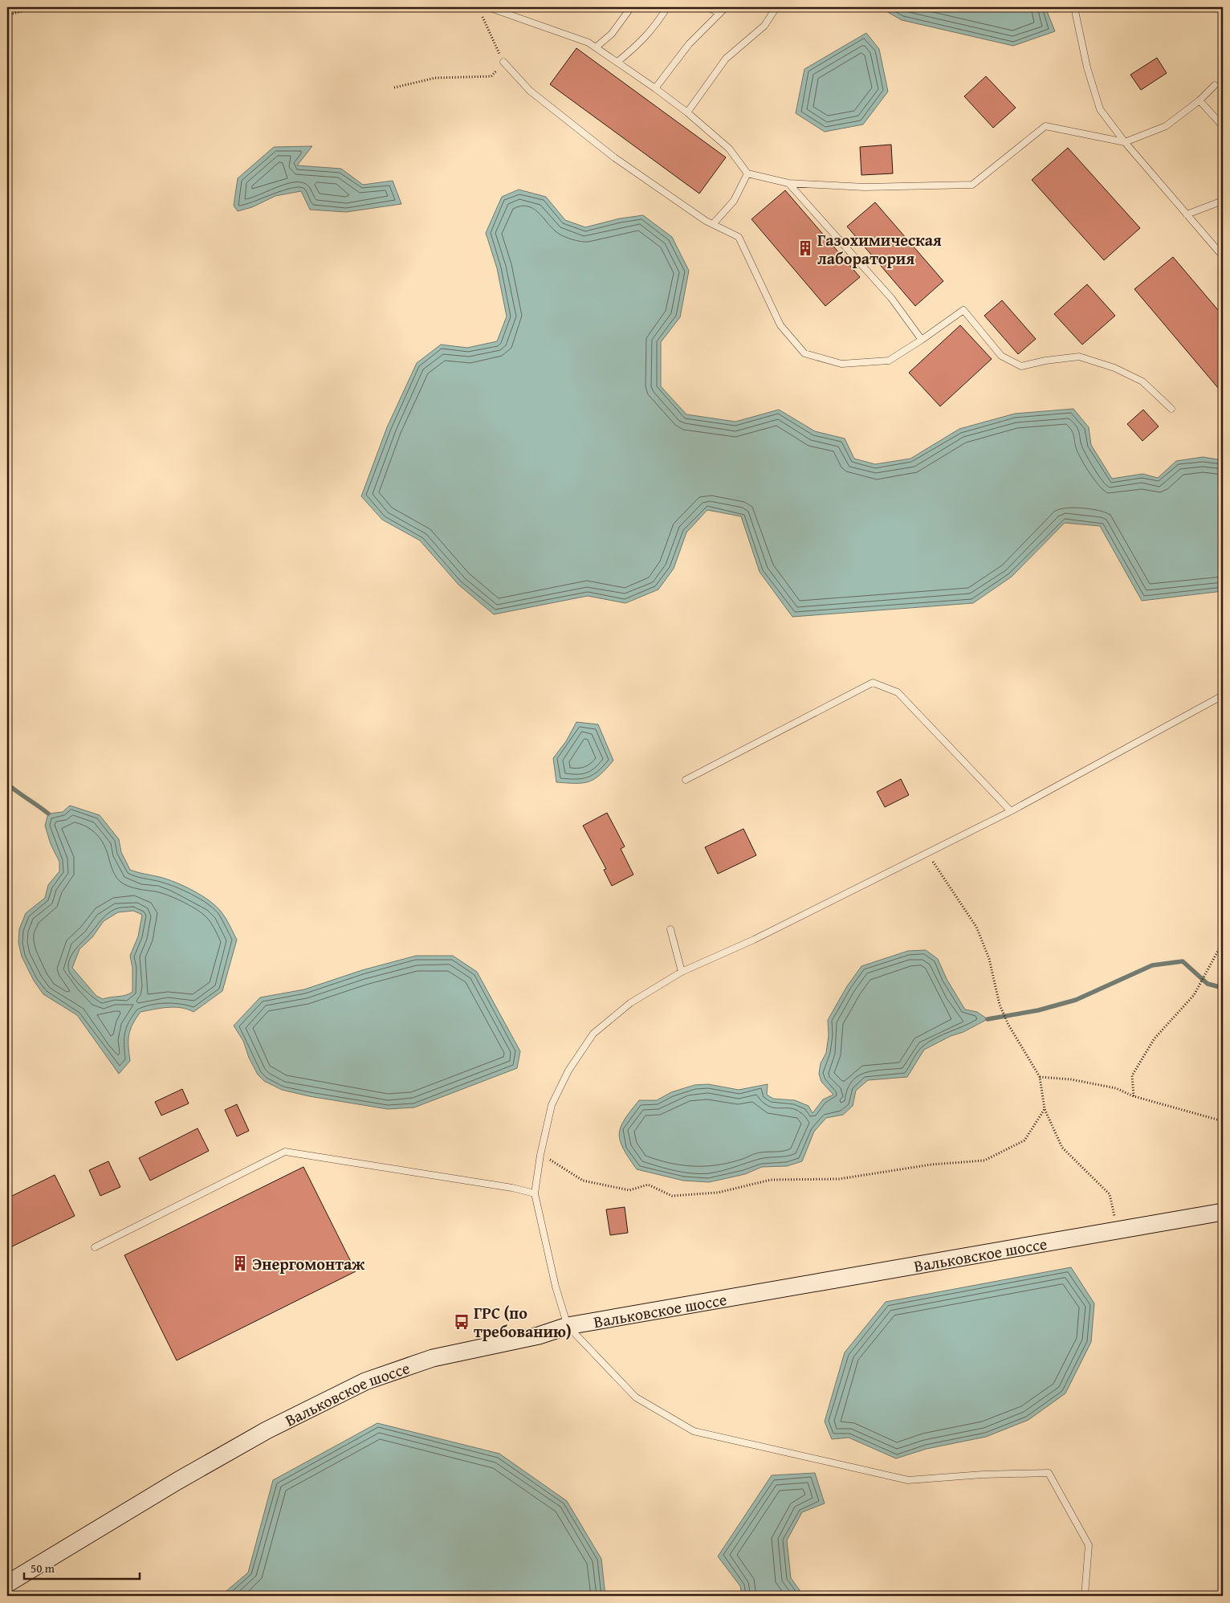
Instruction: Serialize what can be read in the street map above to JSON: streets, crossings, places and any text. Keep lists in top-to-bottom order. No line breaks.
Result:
{"streets":{"main road":["Вальковское шоссе"]},"places":{"building":["Газохимическая лаборатория","Энергомонтаж"],"bus stop":["ГРС (по требованию)"]},"scale_bar":"50 m"}
